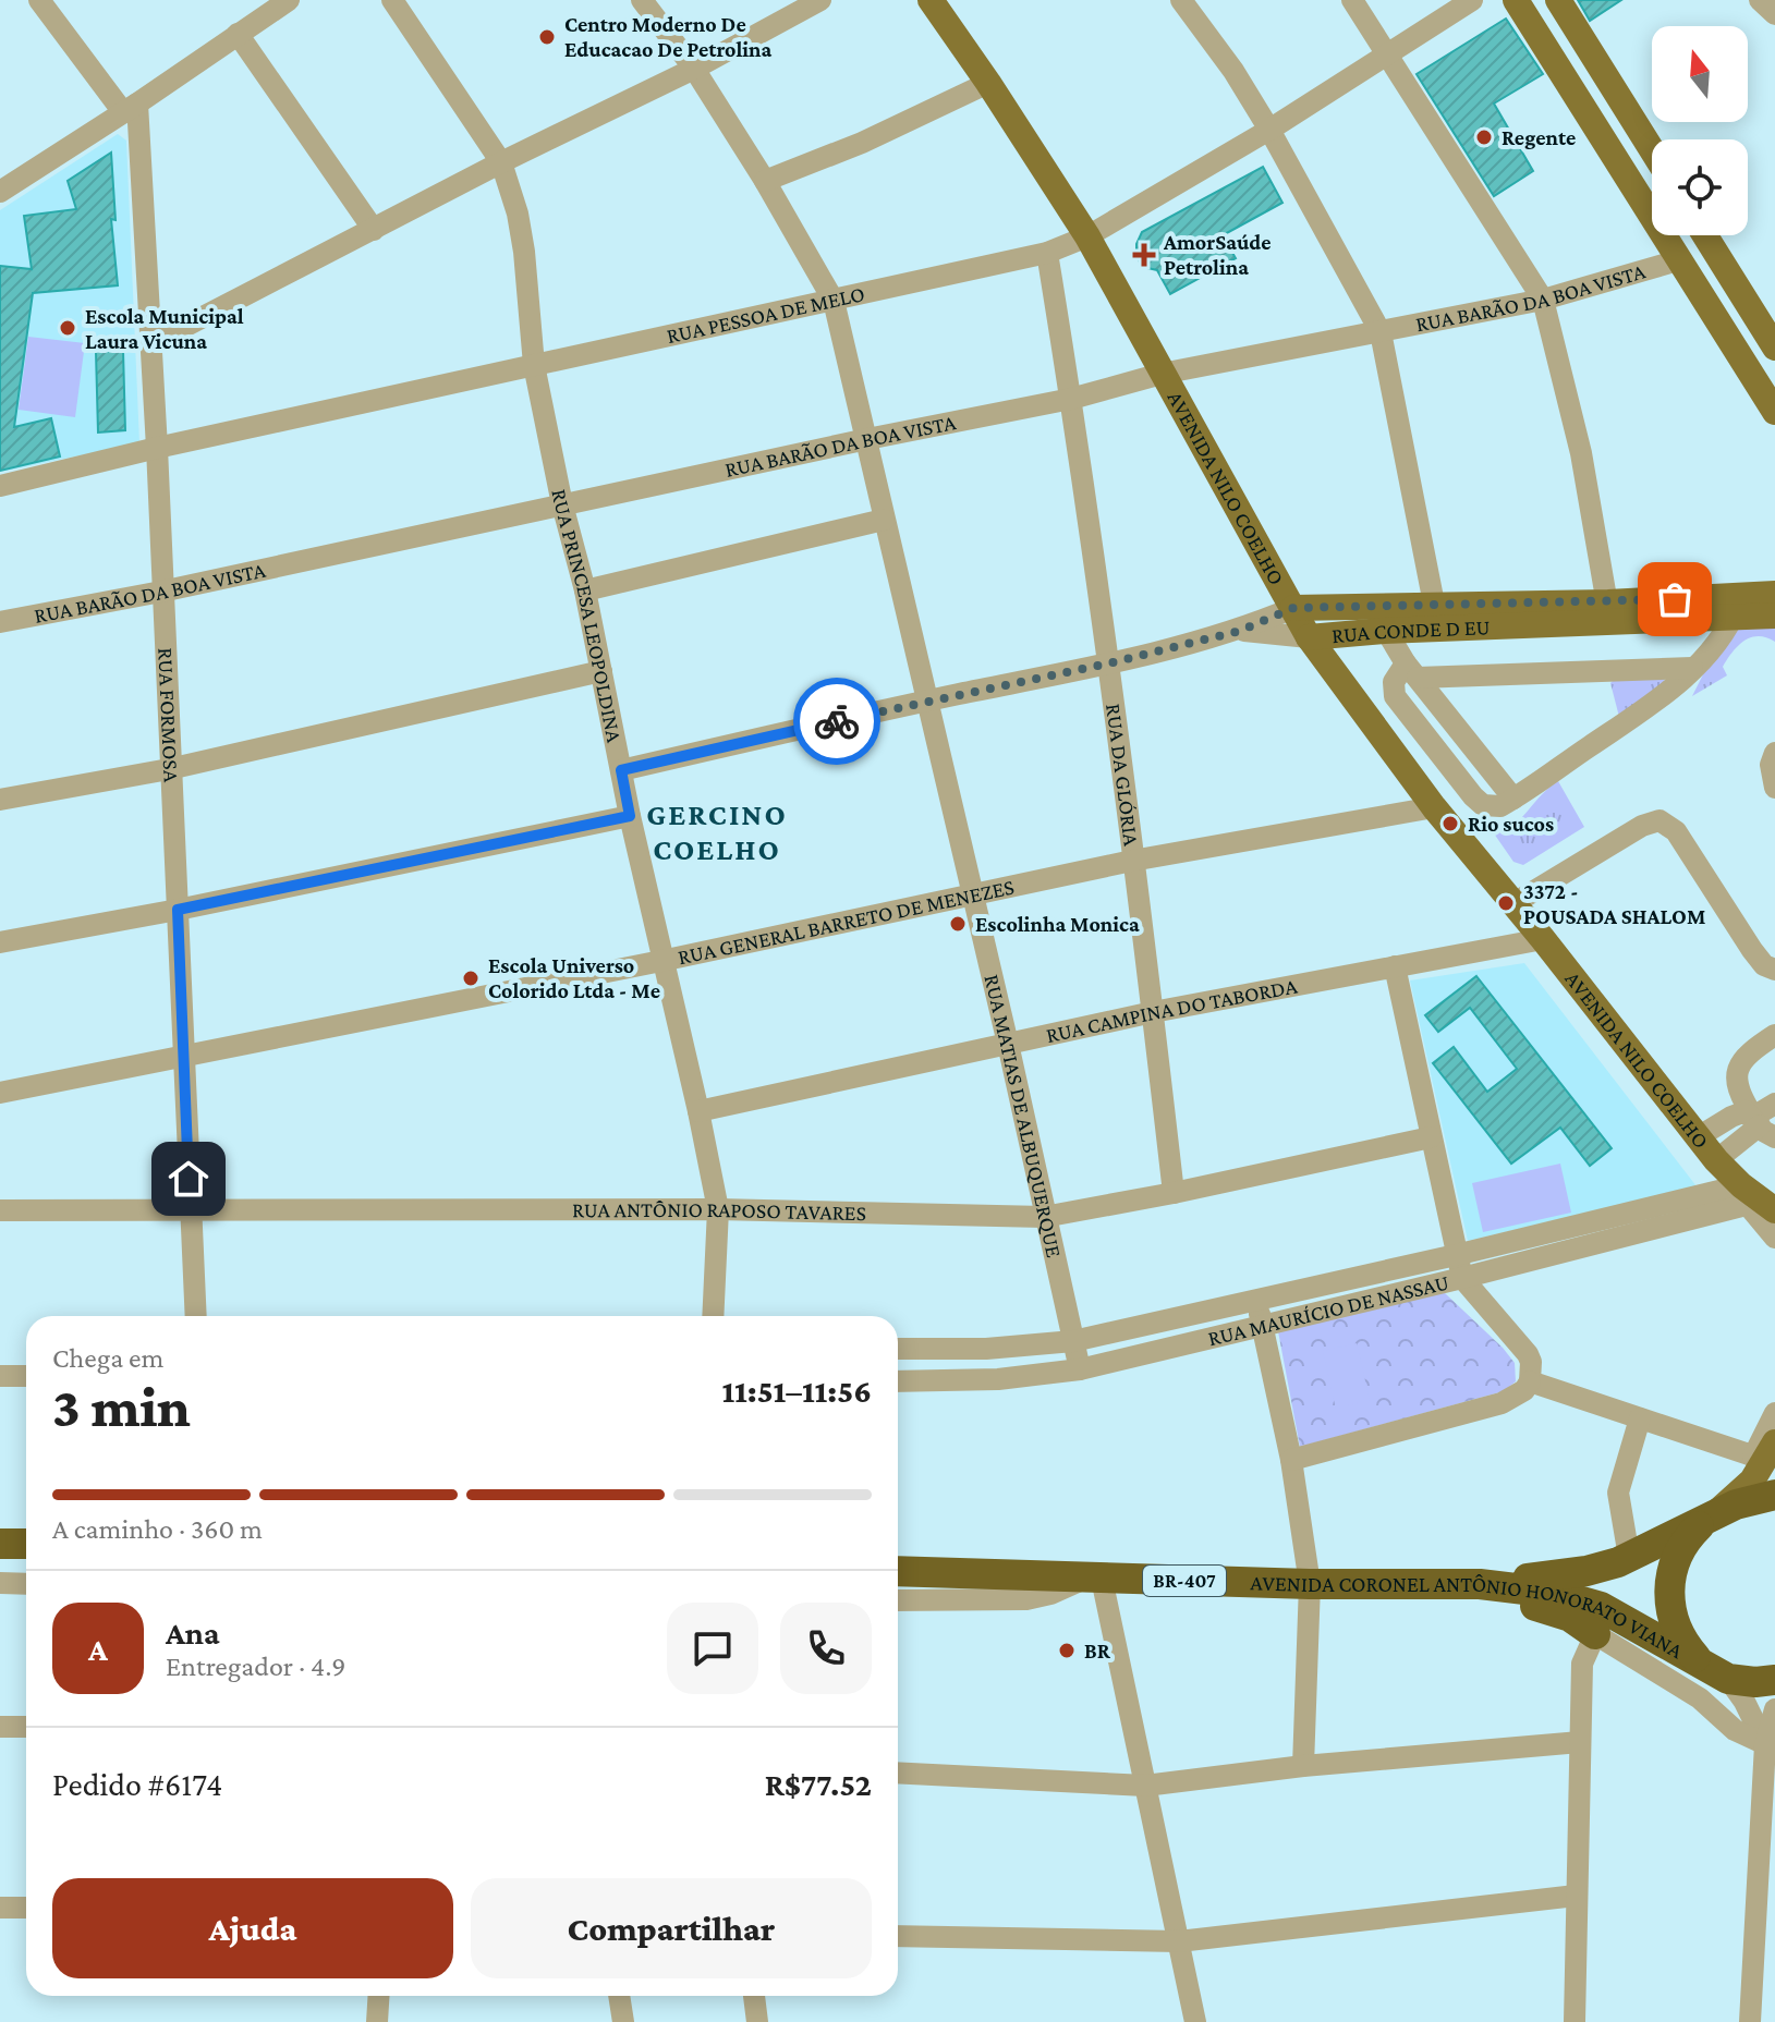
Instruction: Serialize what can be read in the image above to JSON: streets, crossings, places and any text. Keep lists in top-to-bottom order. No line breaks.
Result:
{"streets":{"highway":["BR-407","AVENIDA CORONEL ANTÔNIO HONORATO VIANA"],"main road":["AVENIDA NILO COELHO","RUA CONDE D EU"],"street":["RUA BARÃO DA BOA VISTA","RUA PESSOA DE MELO","RUA PRINCESA LEOPOLDINA","RUA FORMOSA","RUA DA GLÓRIA","RUA GENERAL BARRETO DE MENEZES","RUA CAMPINA DO TABORDA","RUA MATIAS DE ALBUQUERQUE","RUA ANTÔNIO RAPOSO TAVARES","RUA MAURÍCIO DE NASSAU"]},"crossings":[["RUA BARÃO DA BOA VISTA","AVENIDA NILO COELHO"],["RUA BARÃO DA BOA VISTA","RUA PRINCESA LEOPOLDINA"],["RUA BARÃO DA BOA VISTA","RUA FORMOSA"],["RUA BARÃO DA BOA VISTA","RUA DA GLÓRIA"],["RUA BARÃO DA BOA VISTA","RUA MATIAS DE ALBUQUERQUE"],["RUA PESSOA DE MELO","AVENIDA NILO COELHO"],["RUA PESSOA DE MELO","RUA PRINCESA LEOPOLDINA"],["RUA PESSOA DE MELO","RUA FORMOSA"],["RUA PESSOA DE MELO","RUA DA GLÓRIA"],["RUA PESSOA DE MELO","RUA MATIAS DE ALBUQUERQUE"],["AVENIDA NILO COELHO","RUA CONDE D EU"],["AVENIDA NILO COELHO","RUA GENERAL BARRETO DE MENEZES"],["AVENIDA NILO COELHO","RUA CAMPINA DO TABORDA"],["AVENIDA NILO COELHO","RUA MAURÍCIO DE NASSAU"],["RUA PRINCESA LEOPOLDINA","RUA GENERAL BARRETO DE MENEZES"],["RUA PRINCESA LEOPOLDINA","RUA CAMPINA DO TABORDA"],["RUA PRINCESA LEOPOLDINA","RUA ANTÔNIO RAPOSO TAVARES"],["RUA FORMOSA","RUA GENERAL BARRETO DE MENEZES"],["RUA FORMOSA","RUA ANTÔNIO RAPOSO TAVARES"],["RUA DA GLÓRIA","RUA GENERAL BARRETO DE MENEZES"],["RUA DA GLÓRIA","RUA CAMPINA DO TABORDA"],["RUA DA GLÓRIA","RUA ANTÔNIO RAPOSO TAVARES"],["RUA GENERAL BARRETO DE MENEZES","RUA MATIAS DE ALBUQUERQUE"],["RUA CAMPINA DO TABORDA","RUA MATIAS DE ALBUQUERQUE"],["RUA MATIAS DE ALBUQUERQUE","RUA ANTÔNIO RAPOSO TAVARES"],["RUA MATIAS DE ALBUQUERQUE","RUA MAURÍCIO DE NASSAU"],["BR-407","AVENIDA CORONEL ANTÔNIO HONORATO VIANA"]],"districts":["GERCINO COELHO"],"places":{"other":["Centro Moderno De Educacao De Petrolina","Regente","Escola Municipal Laura Vicuna","Rio sucos","3372 - POUSADA SHALOM","Escolinha Monica","Escola Universo Colorido Ltda - Me","BR"],"health":["AmorSaúde Petrolina"]},"north":"top","page":{"heading":["3 min","Chega em","11:51–11:56"],"panel":["Ana","Entregador · 4.9","Pedido #6174","R$77.52"],"bar":"A caminho · 360 m","round":"A","buttons":["Ajuda","Compartilhar"]}}
